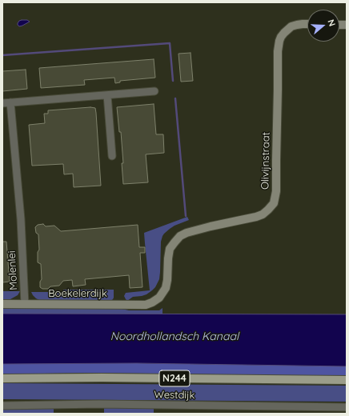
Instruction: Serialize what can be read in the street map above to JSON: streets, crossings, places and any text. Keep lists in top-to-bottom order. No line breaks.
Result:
{"streets":{"main road":["N244","Westdijk"],"street":["Olivijnstraat","Molenlei","Boekelerdijk"]},"crossings":[["Olivijnstraat","Boekelerdijk"],["Molenlei","Boekelerdijk"]],"water":["Noordhollandsch Kanaal"],"north":"right"}
